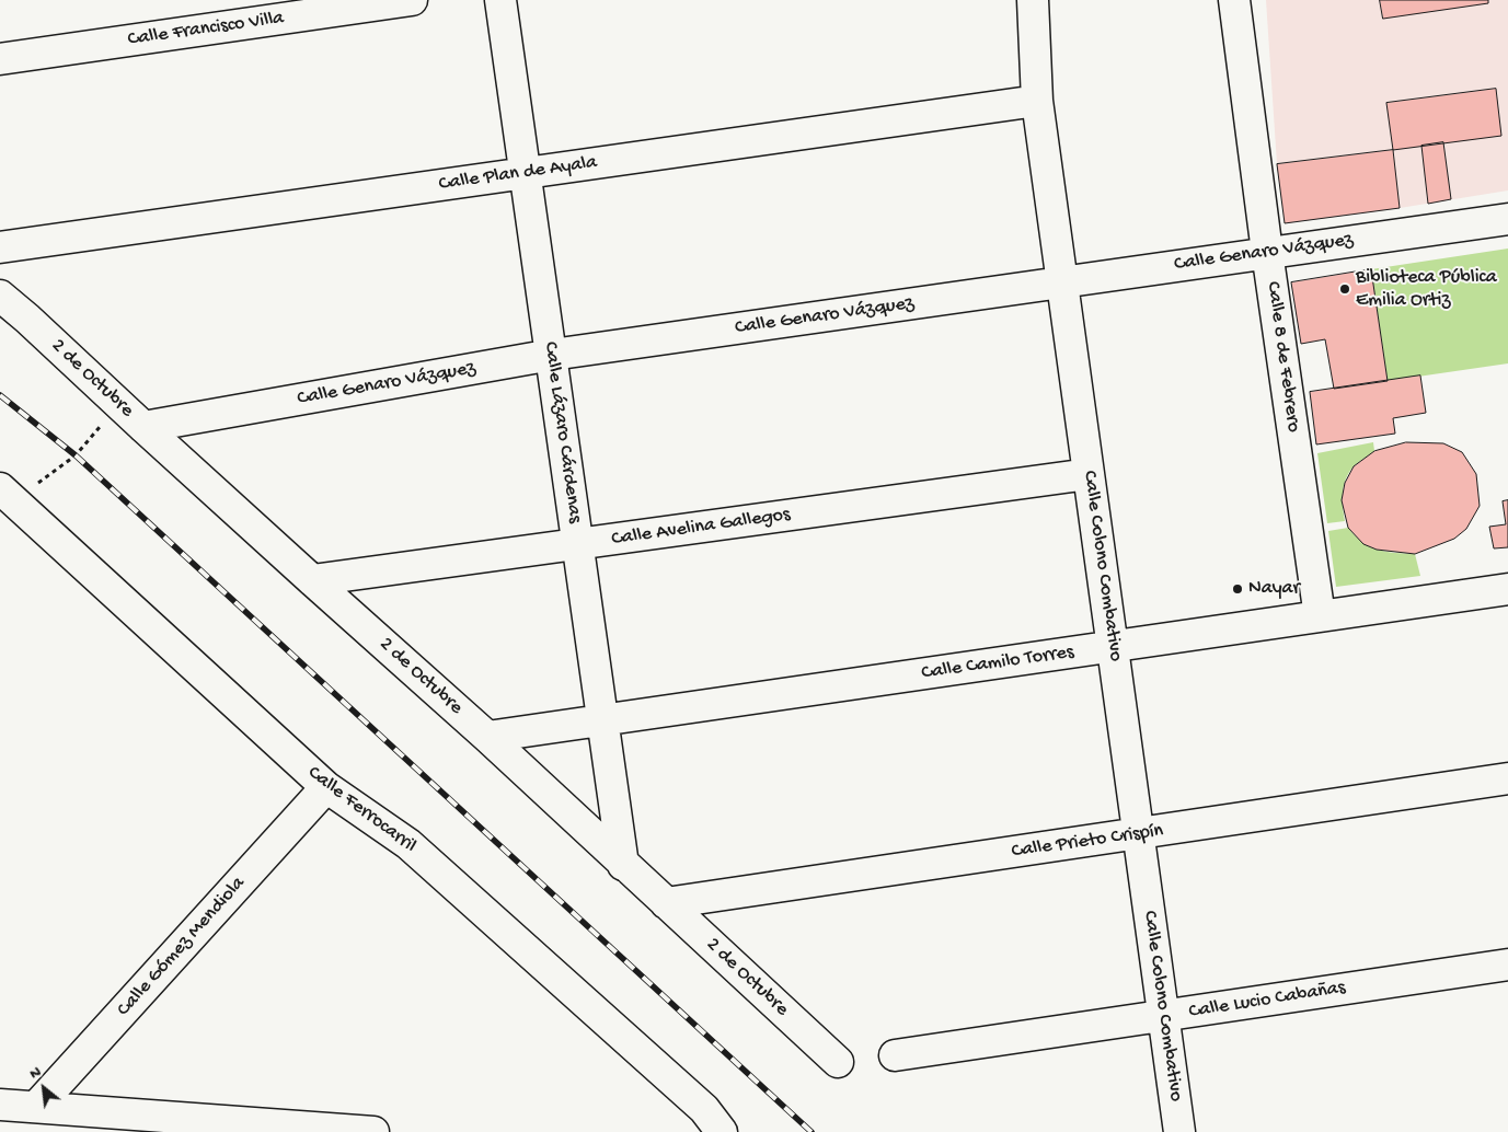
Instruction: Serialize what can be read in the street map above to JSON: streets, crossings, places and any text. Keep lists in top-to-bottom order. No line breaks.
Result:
{"streets":{"street":["Calle Francisco Villa","Calle Plan de Ayala","Calle Genaro Vázquez","Calle 8 de Febrero","2 de Octubre","Calle Lázaro Cárdenas","Calle Avelina Gallegos","Calle Colono Combativo","Calle Camilo Torres","Calle Ferrocarril","Calle Prieto Crispín","Calle Gómez Mendiola","Calle Lucio Cabañas"]},"crossings":[["Calle Plan de Ayala","Calle Lázaro Cárdenas"],["Calle Plan de Ayala","Calle Colono Combativo"],["Calle Genaro Vázquez","Calle 8 de Febrero"],["Calle Genaro Vázquez","2 de Octubre"],["Calle Genaro Vázquez","Calle Lázaro Cárdenas"],["Calle Genaro Vázquez","Calle Colono Combativo"],["Calle 8 de Febrero","Calle Camilo Torres"],["2 de Octubre","Calle Lázaro Cárdenas"],["2 de Octubre","Calle Avelina Gallegos"],["2 de Octubre","Calle Camilo Torres"],["2 de Octubre","Calle Prieto Crispín"],["Calle Lázaro Cárdenas","Calle Avelina Gallegos"],["Calle Lázaro Cárdenas","Calle Camilo Torres"],["Calle Avelina Gallegos","Calle Colono Combativo"],["Calle Colono Combativo","Calle Camilo Torres"],["Calle Colono Combativo","Calle Prieto Crispín"],["Calle Colono Combativo","Calle Lucio Cabañas"],["Calle Ferrocarril","Calle Gómez Mendiola"]],"places":["Biblioteca Pública Emilia Ortiz","Nayar"],"north":"top left"}
